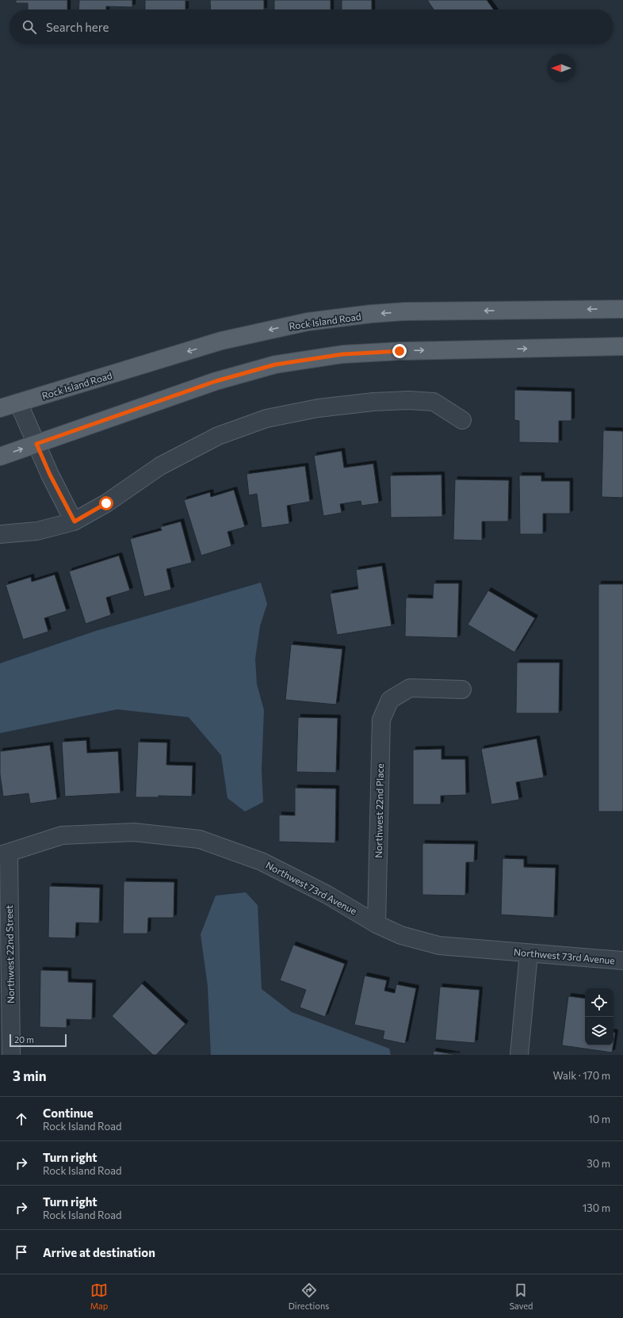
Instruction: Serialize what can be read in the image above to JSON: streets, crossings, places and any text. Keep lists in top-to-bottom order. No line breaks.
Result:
{"streets":{"main road":["Rock Island Road"],"street":["Northwest 22nd Place","Northwest 73rd Avenue","Northwest 22nd Street"]},"crossings":[["Northwest 22nd Place","Northwest 73rd Avenue"],["Northwest 73rd Avenue","Northwest 22nd Street"]],"scale_bar":"20 m","north":"left","page":{"search":"Search here","scale":"20 m","heading":["3 min","Walk · 170 m"],"list":[["Continue","Rock Island Road","10 m"],["Turn right","Rock Island Road","30 m"],["Turn right","Rock Island Road","130 m"],"Arrive at destination"],"nav":["Map","Directions","Saved"]}}
